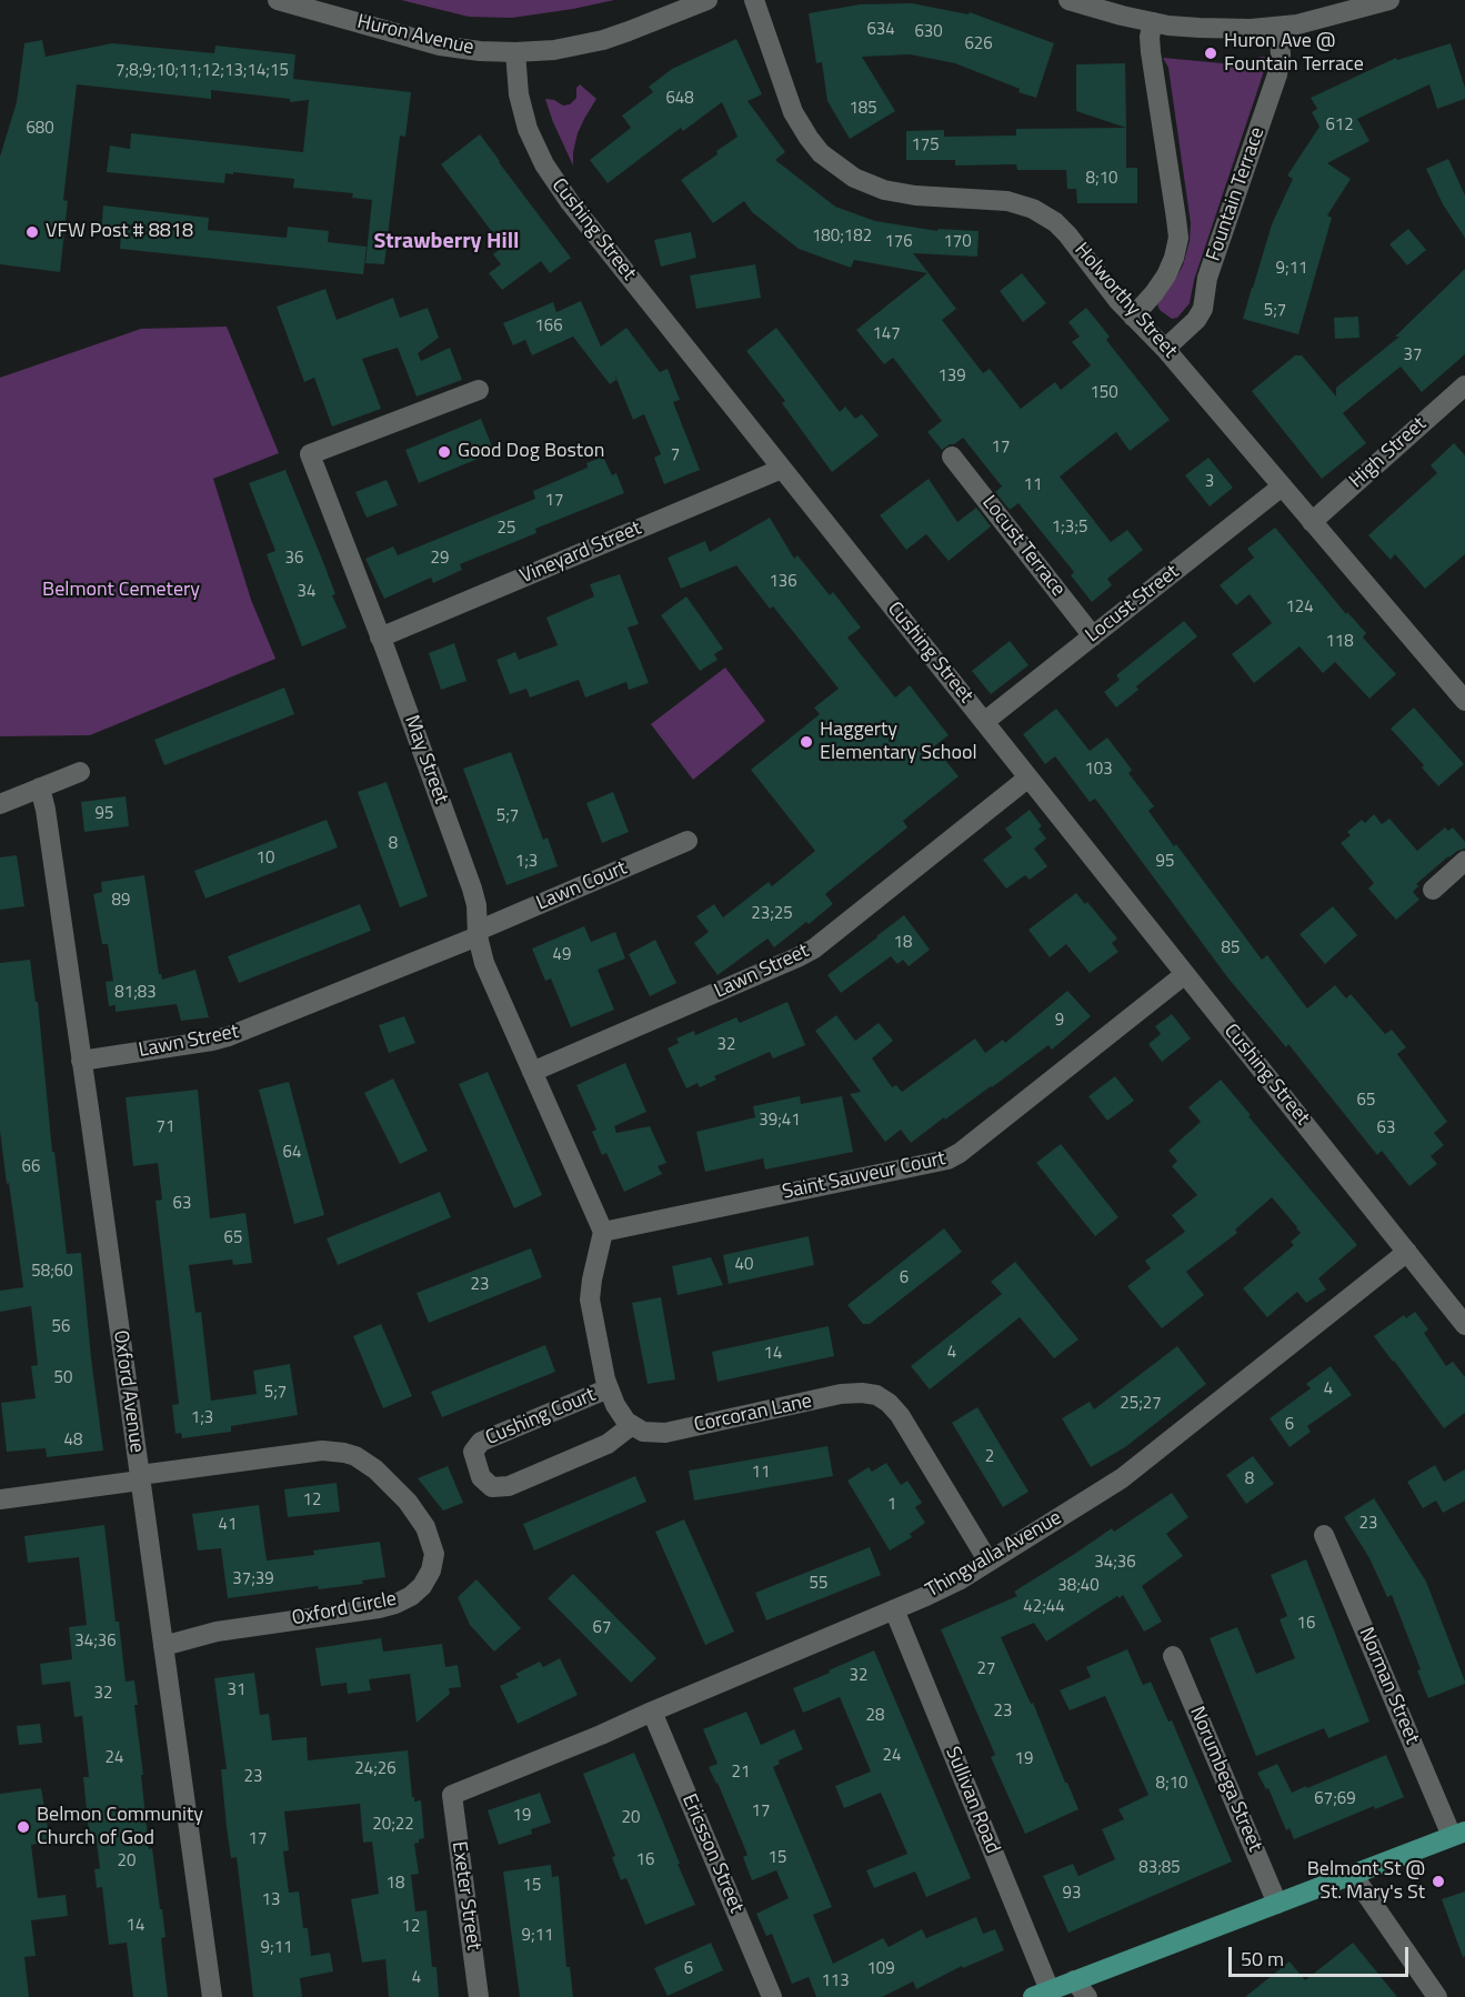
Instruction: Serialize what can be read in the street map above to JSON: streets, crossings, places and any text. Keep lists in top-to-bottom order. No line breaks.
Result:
{"streets":{"street":["Huron Avenue","Fountain Terrace","Cushing Street","Holworthy Street","High Street","Locust Terrace","Vineyard Street","Locust Street","May Street","Lawn Court","Lawn Street","Saint Sauveur Court","Oxford Avenue","Corcoran Lane","Cushing Court","Thingvalla Avenue","Oxford Circle","Norman Street","Norumbega Street","Sullivan Road","Ericsson Street","Exeter Street"]},"crossings":[["Huron Avenue","Cushing Street"],["Fountain Terrace","Holworthy Street"],["Cushing Street","Vineyard Street"],["Cushing Street","Locust Street"],["Cushing Street","Lawn Street"],["Cushing Street","Saint Sauveur Court"],["Cushing Street","Thingvalla Avenue"],["Holworthy Street","High Street"],["Holworthy Street","Locust Street"],["Locust Terrace","Locust Street"],["Vineyard Street","May Street"],["May Street","Lawn Court"],["May Street","Lawn Street"],["May Street","Saint Sauveur Court"],["Lawn Court","Lawn Street"],["Lawn Street","Oxford Avenue"],["Oxford Avenue","Oxford Circle"],["Corcoran Lane","Cushing Court"],["Corcoran Lane","Thingvalla Avenue"],["Thingvalla Avenue","Sullivan Road"],["Thingvalla Avenue","Ericsson Street"],["Thingvalla Avenue","Exeter Street"]],"districts":["Strawberry Hill"],"parks":["Belmont Cemetery"],"places":["Huron Ave @ Fountain Terrace","VFW Post # 8818","Good Dog Boston","Haggerty Elementary School","Belmon Community Church of God","Belmont St @ St. Mary's St"],"house_numbers":["634","630","626","7;8;9;10;11;12;13;14;15","648","185","612","680","175","8;10","180;182","176","170","9;11","5;7","166","147","37","139","150","17","7","3","11","17","1;3;5","25","36","29","136","34","124","118","103","95","5;7","8","10","1;3","95","89","23;25","18","85","49","81;83","9","32","65","39;41","71","63","64","66","63","65","40","58;60","6","23","56","4","14","50","4","5;7","25;27","1;3","6","48","2","11","8","12","1","23","41","34;36","37;39","55","38;40","42;44","16","67","34;36","27","32","31","32","23","28","24","24","19","24;26","21","23","8;10","67;69","17","19","20","20;22","17","15","16","20","83;85","18","15","93","13","14","12","9;11","9;11","6","109","4","113"],"scale_bar":"50 m"}
